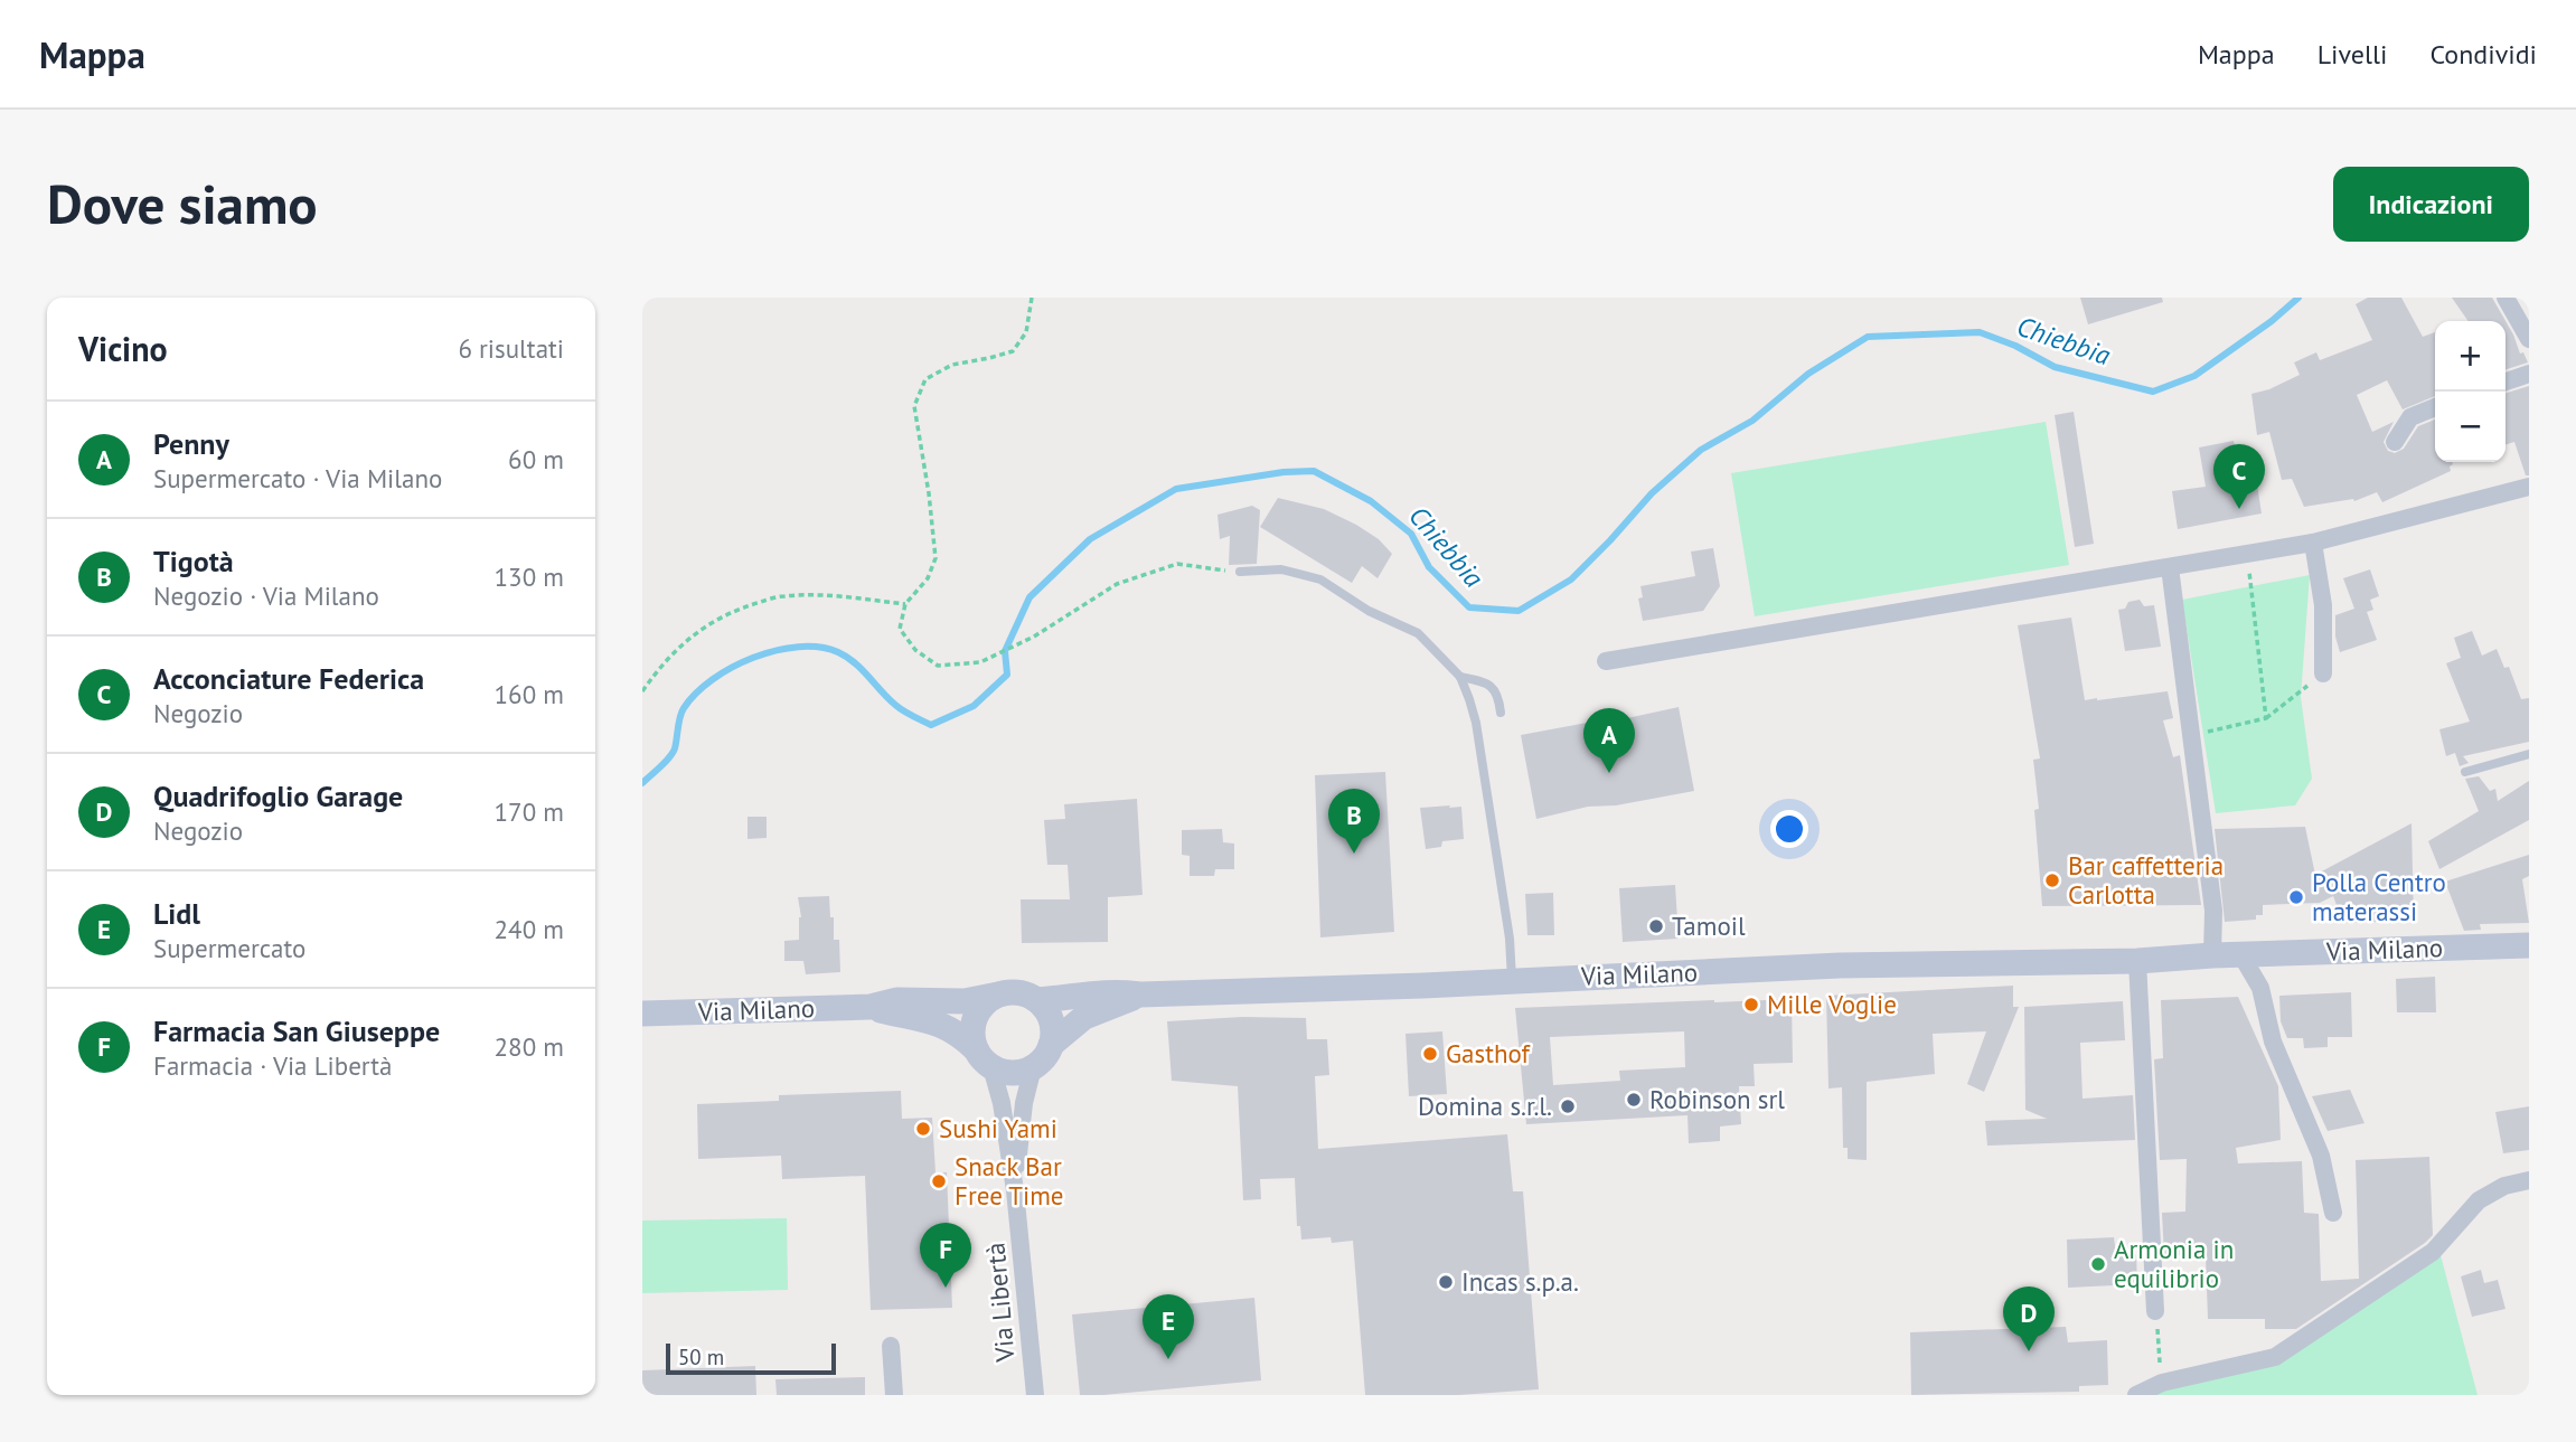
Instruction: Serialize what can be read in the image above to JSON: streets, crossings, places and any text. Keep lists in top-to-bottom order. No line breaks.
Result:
{"streets":{"main road":["Via Milano"],"street":["Via Libertà"]},"crossings":[["Via Milano","Via Libertà"]],"water":["Chiebbia"],"places":["Bar caffetteria Carlotta","Polla Centro materassi","Tamoil","Mille Voglie","Gasthof","Robinson srl","Domina s.r.l.","Sushi Yami","Snack Bar Free Time","Armonia in equilibrio","Incas s.p.a."],"scale_bar":"50 m","page":{"header":"Mappa","nav":["Mappa","Livelli","Condividi"],"buttons":"Indicazioni","title":"Dove siamo","heading":["Vicino","6 risultati"],"map_buttons":["+","−"],"list":[{"mark":"A","name":"Penny","note":"Supermercato · Via Milano","value":"60 m"},{"mark":"B","name":"Tigotà","note":"Negozio · Via Milano","value":"130 m"},{"mark":"C","name":"Acconciature Federica","note":"Negozio","value":"160 m"},{"mark":"D","name":"Quadrifoglio Garage","note":"Negozio","value":"170 m"},{"mark":"E","name":"Lidl","note":"Supermercato","value":"240 m"},{"mark":"F","name":"Farmacia San Giuseppe","note":"Farmacia · Via Libertà","value":"280 m"}],"pins":["C","A","B","F","D","E"],"scale":"50 m"}}
